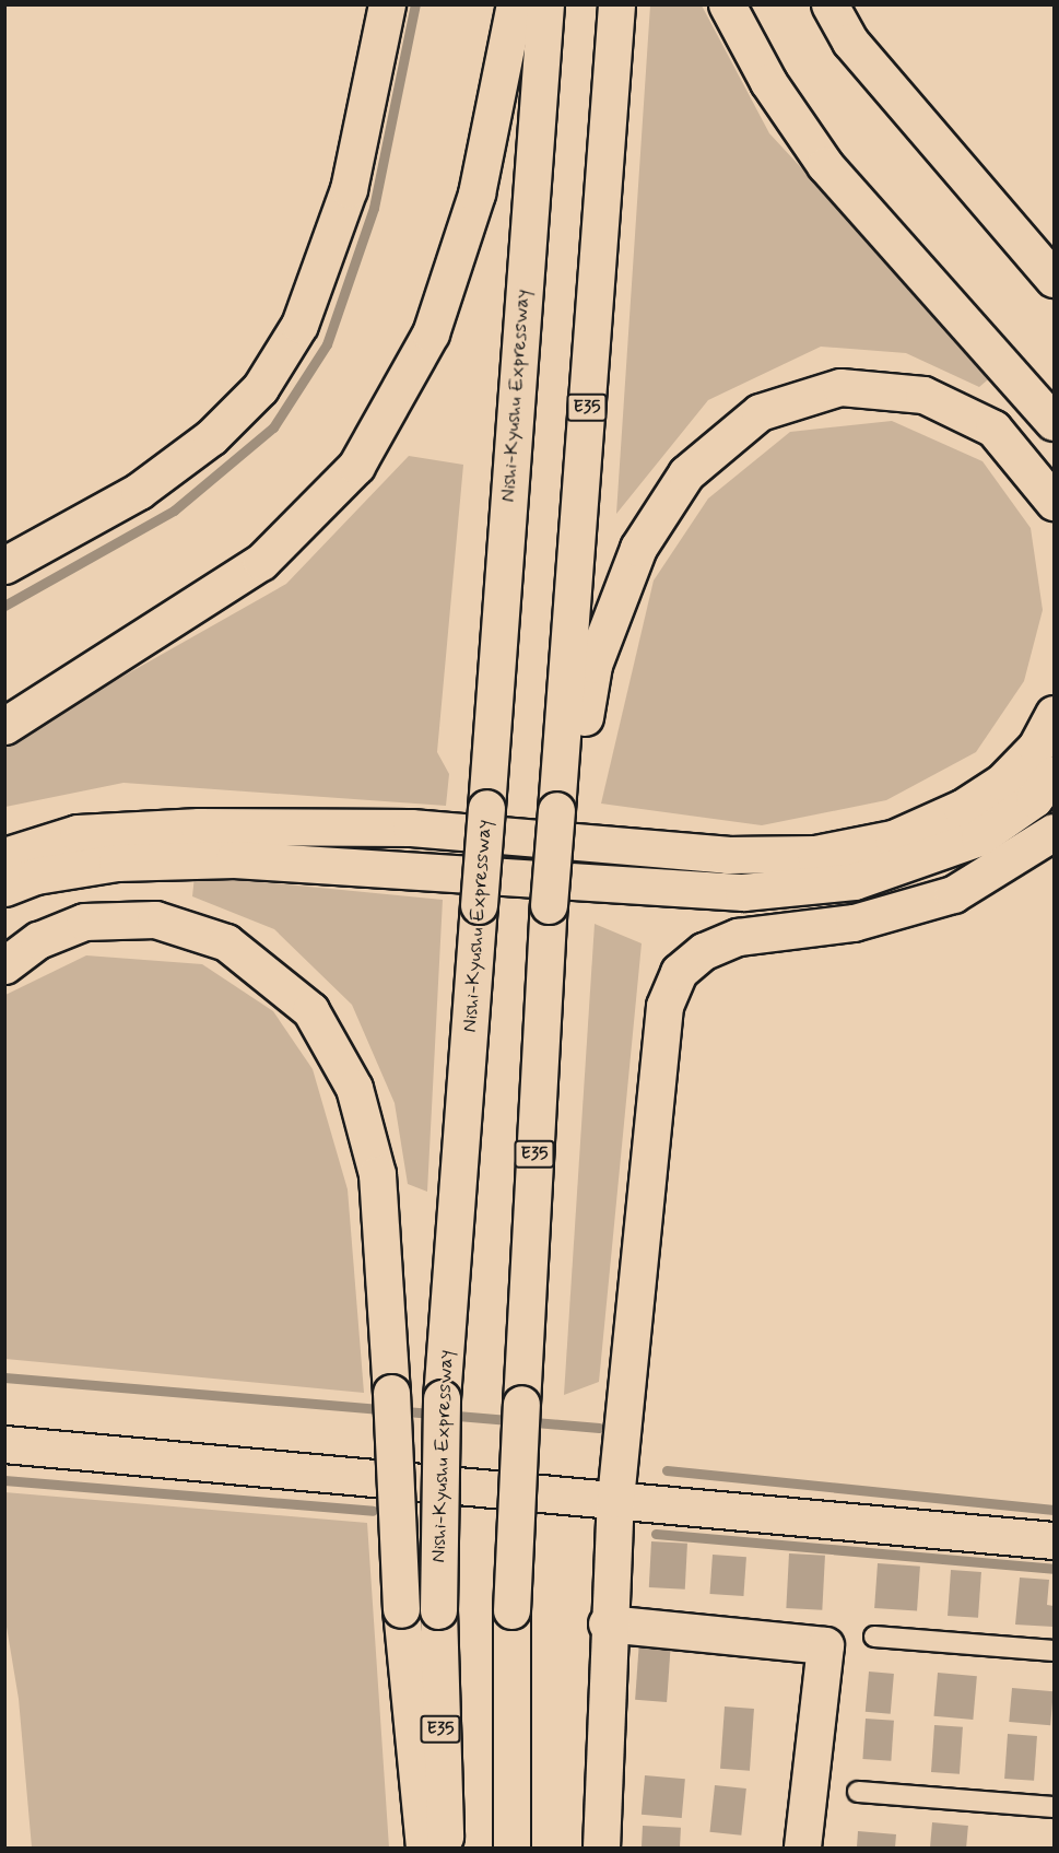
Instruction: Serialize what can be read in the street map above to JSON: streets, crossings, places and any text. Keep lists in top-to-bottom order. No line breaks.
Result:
{"streets":{"main road":["Nishi-Kyushu Expressway","E35"]}}
